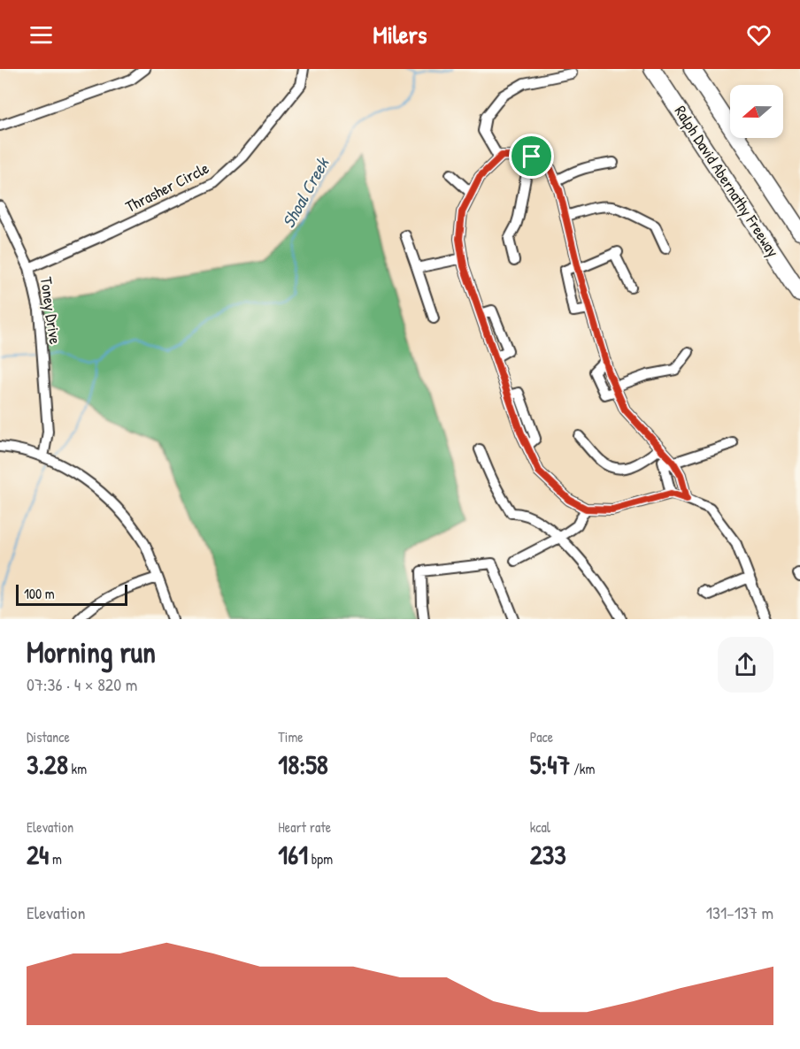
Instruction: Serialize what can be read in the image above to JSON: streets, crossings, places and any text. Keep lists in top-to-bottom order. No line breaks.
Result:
{"streets":{"highway":["Ralph David Abernathy Freeway"],"street":["Thrasher Circle","Toney Drive"]},"crossings":[["Thrasher Circle","Toney Drive"]],"water":["Shoal Creek"],"scale_bar":"100 m","north":"left","page":{"header":"Milers","scale":"100 m","heading":["Morning run","07:36 · 4 × 820 m"],"stats":[["Distance","3.28 km"],["Time","18:58"],["Pace","5:47 /km"],["Elevation","24 m"],["Heart rate","161 bpm"],["kcal","233"]],"chart":["Elevation","131–137 m"]}}
